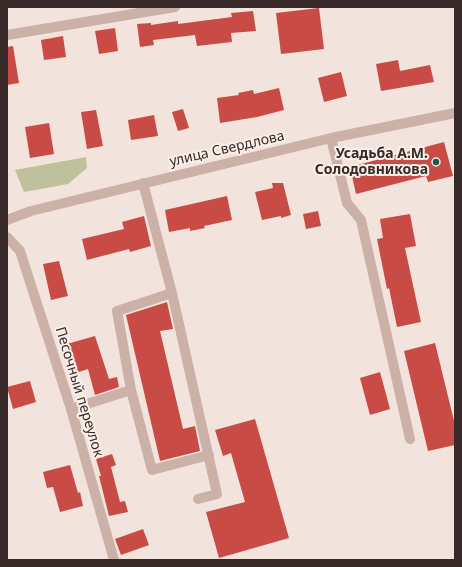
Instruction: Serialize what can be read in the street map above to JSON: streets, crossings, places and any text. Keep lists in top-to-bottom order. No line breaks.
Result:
{"streets":{"street":["улица Свердлова","Песочный переулок"]},"places":["Усадьба А.М. Солодовникова"]}
